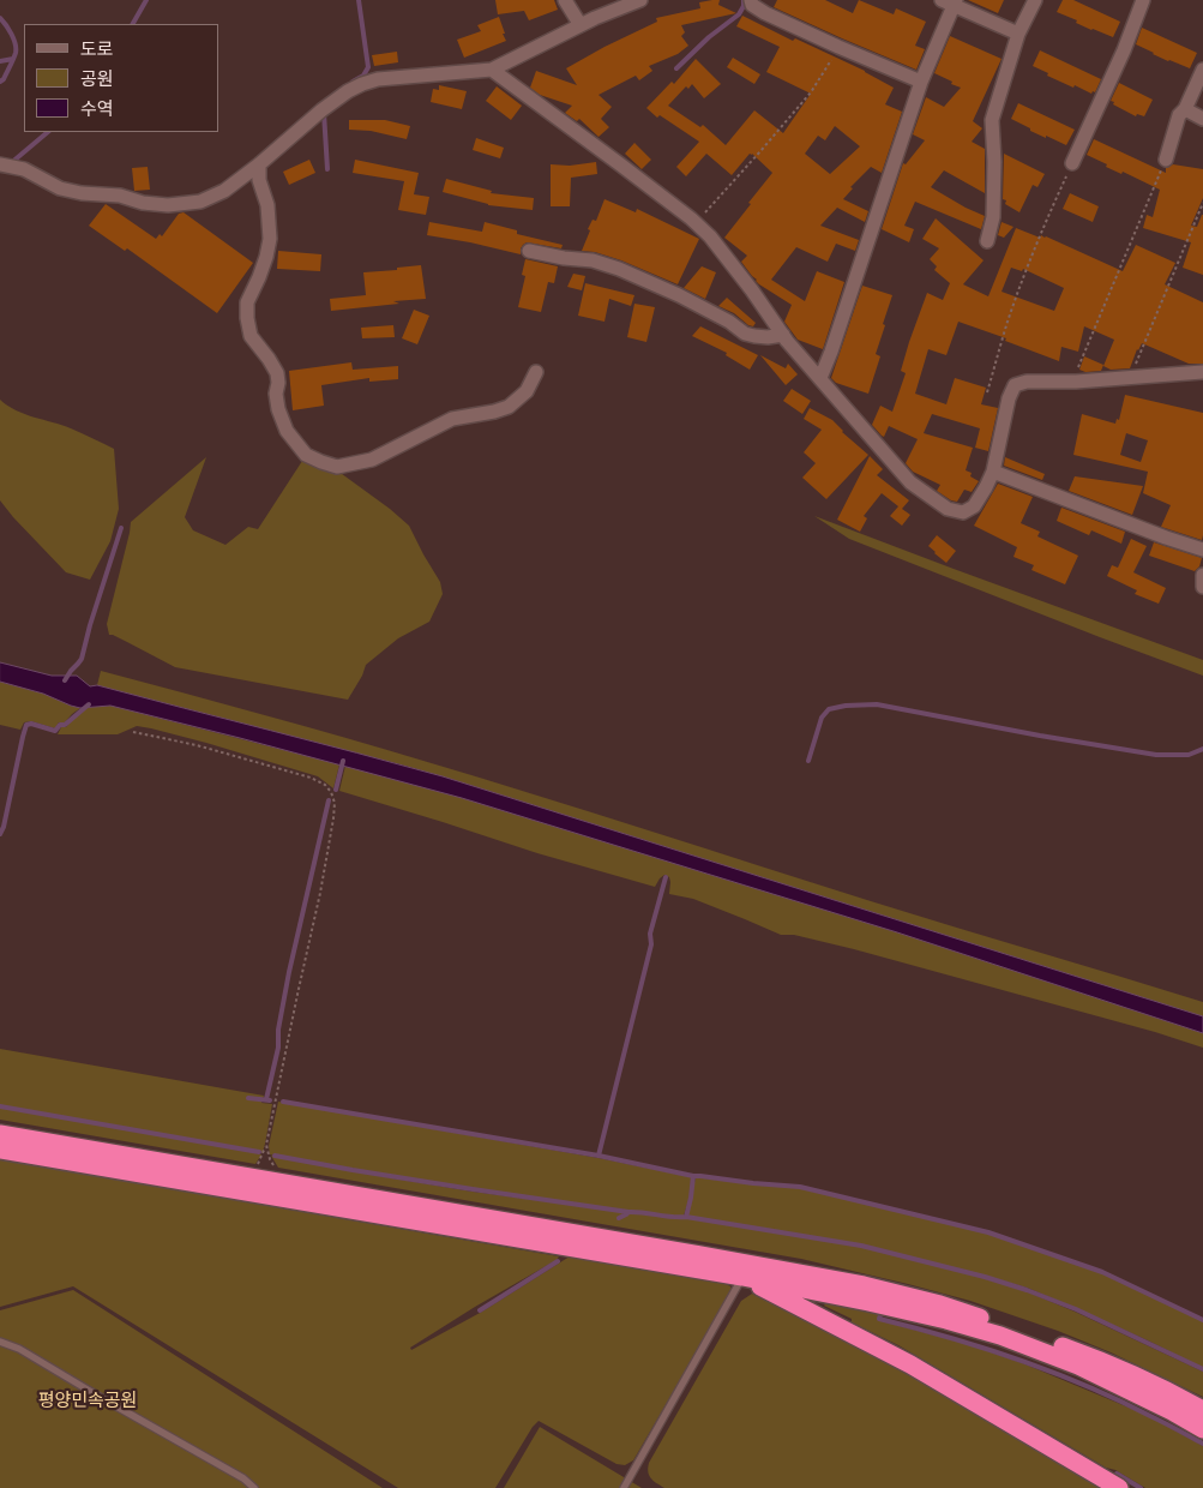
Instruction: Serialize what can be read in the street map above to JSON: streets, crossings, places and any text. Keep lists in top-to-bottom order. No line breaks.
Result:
{"parks":["평양민속공원"],"legend":["도로","공원","수역"]}
